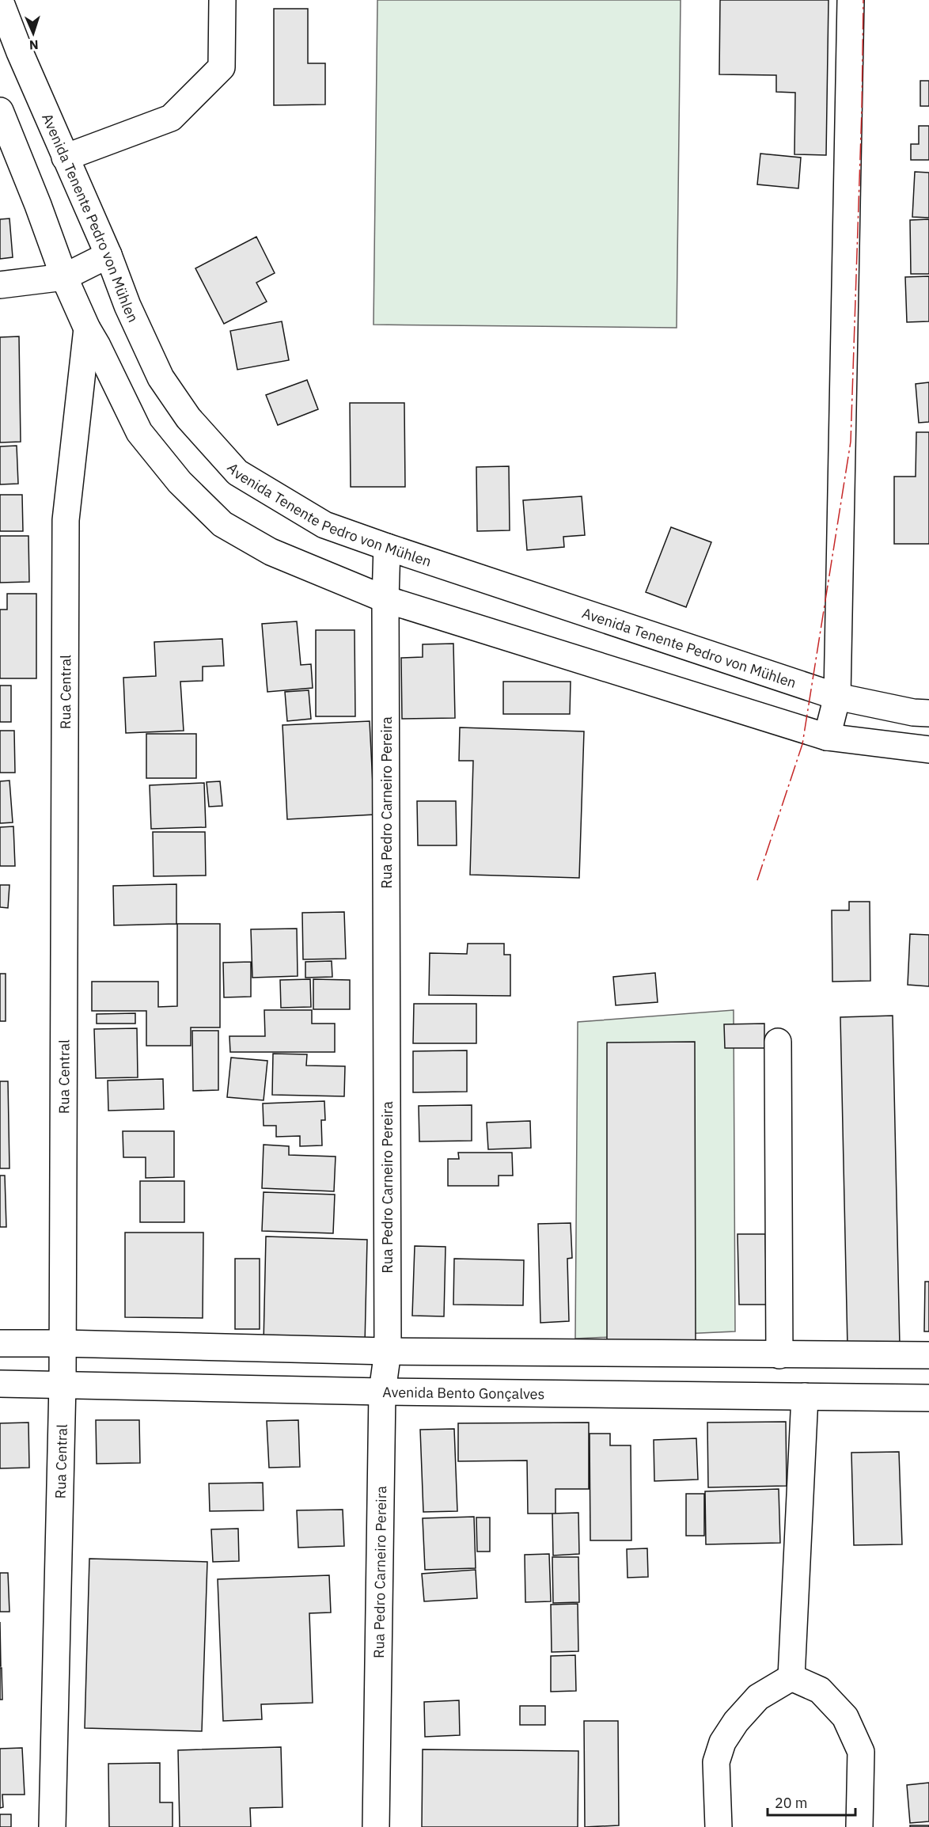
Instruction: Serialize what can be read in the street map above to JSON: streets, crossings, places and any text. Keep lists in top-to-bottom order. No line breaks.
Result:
{"streets":{"street":["Avenida Tenente Pedro von Mühlen","Rua Central","Rua Pedro Carneiro Pereira","Avenida Bento Gonçalves"]},"crossings":[["Avenida Tenente Pedro von Mühlen","Rua Pedro Carneiro Pereira"],["Rua Central","Avenida Bento Gonçalves"],["Rua Pedro Carneiro Pereira","Avenida Bento Gonçalves"]],"scale_bar":"20 m","north":"bottom"}
